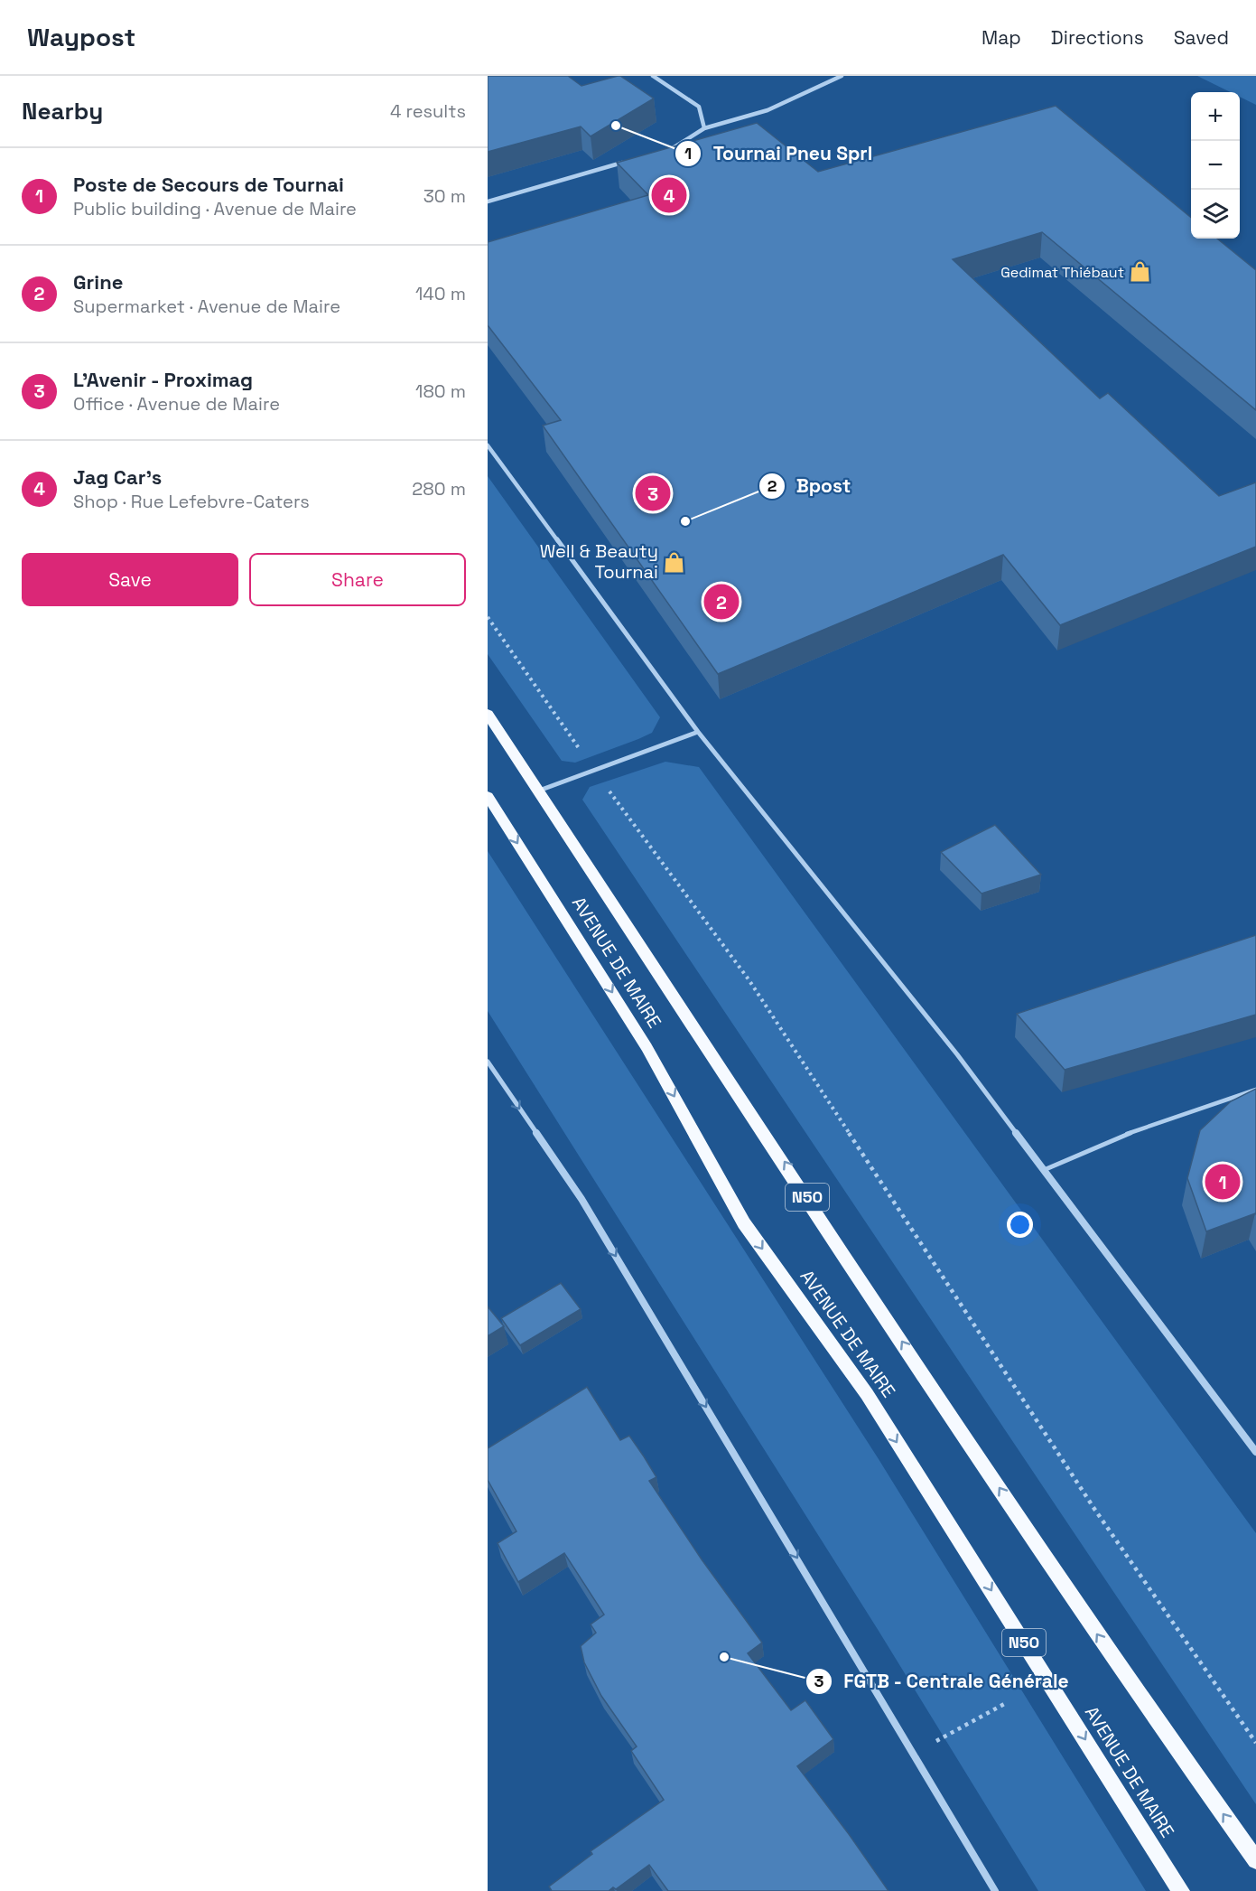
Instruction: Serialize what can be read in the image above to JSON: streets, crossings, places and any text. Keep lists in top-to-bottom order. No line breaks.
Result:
{"streets":{"main road":["AVENUE DE MAIRE","N50"]},"places":{"other":["Tournai Pneu Sprl","Bpost","FGTB - Centrale Générale"],"shop":["Gedimat Thiébaut","Well & Beauty Tournai"]},"page":{"header":"Waypost","nav":["Map","Directions","Saved"],"heading":["Nearby","4 results"],"map_buttons":["+","−"],"list":[{"mark":"1","name":"Poste de Secours de Tournai","note":"Public building · Avenue de Maire","value":"30 m"},{"mark":"2","name":"Grine","note":"Supermarket · Avenue de Maire","value":"140 m"},{"mark":"3","name":"L'Avenir - Proximag","note":"Office · Avenue de Maire","value":"180 m"},{"mark":"4","name":"Jag Car's","note":"Shop · Rue Lefebvre-Caters","value":"280 m"}],"pins":["4","3","2","1"],"buttons":["Save","Share"]}}
